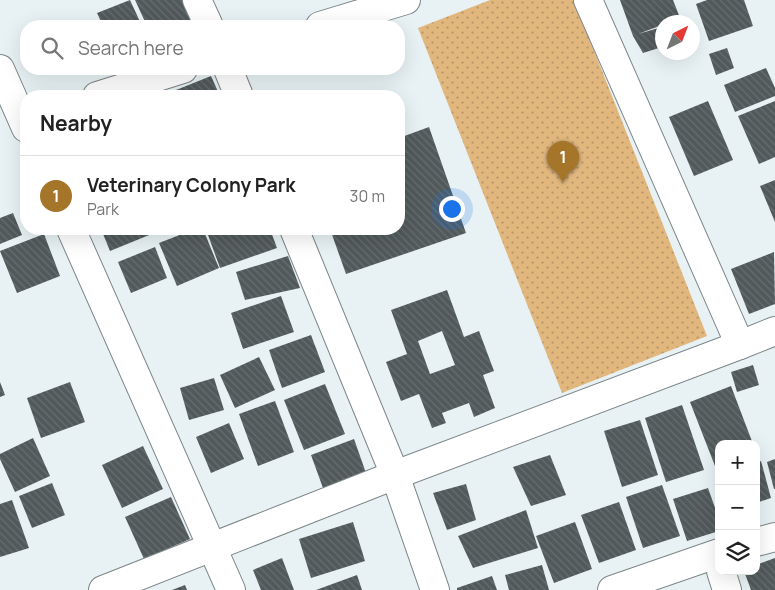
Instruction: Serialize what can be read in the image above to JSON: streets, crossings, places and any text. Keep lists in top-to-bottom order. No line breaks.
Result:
{"north":"top right","page":{"search":"Search here","heading":"Nearby","pins":"1","list":[{"mark":"1","name":"Veterinary Colony Park","note":"Park","value":"30 m"}],"map_buttons":["+","−"]}}
